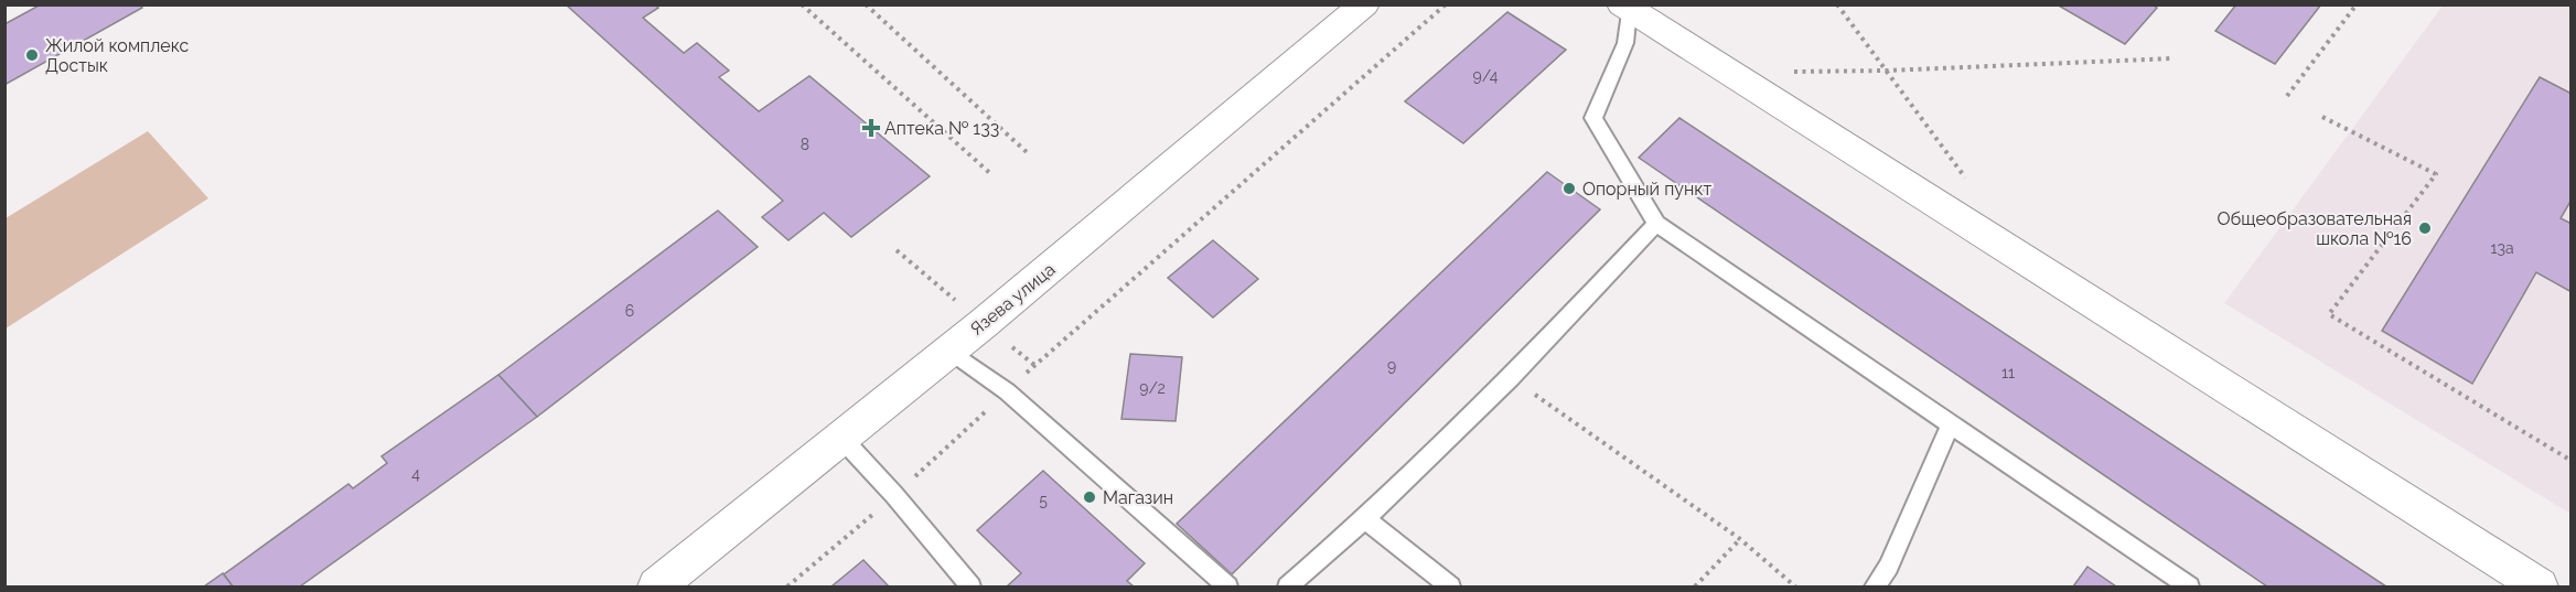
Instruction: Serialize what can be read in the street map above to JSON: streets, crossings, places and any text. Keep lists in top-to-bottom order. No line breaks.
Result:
{"streets":{"street":["Язева улица"]},"places":{"other":["Жилой комплекс Достык","Опорный пункт","Общеобразовательная школа №16","Магазин"],"health":["Аптека № 133"]},"house_numbers":["9/4","8","13а","6","9","11","9/2","4","5"]}
